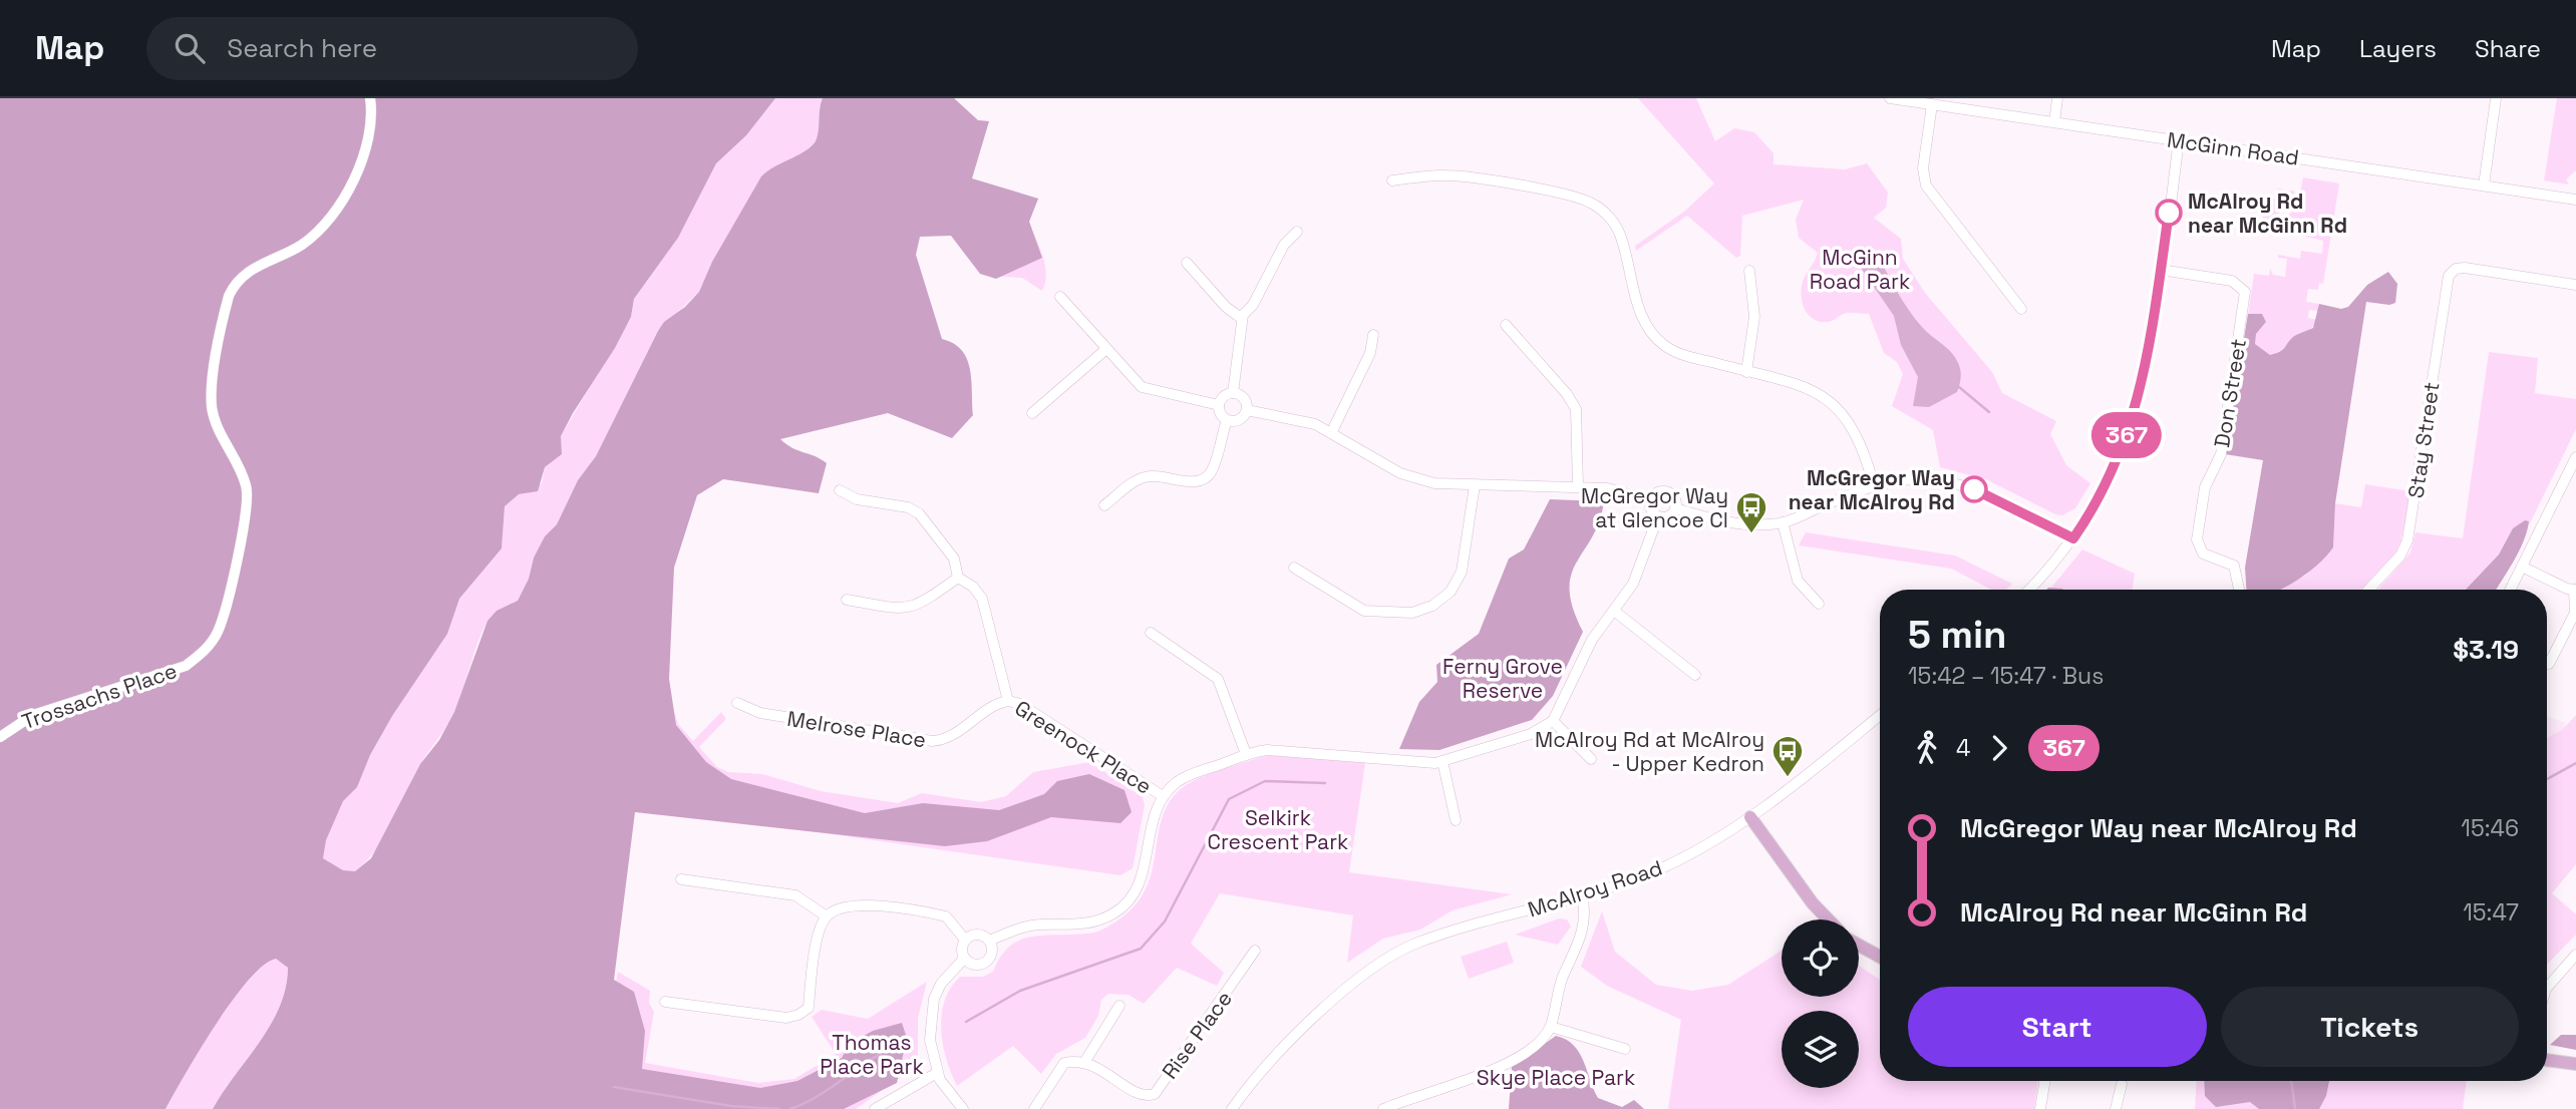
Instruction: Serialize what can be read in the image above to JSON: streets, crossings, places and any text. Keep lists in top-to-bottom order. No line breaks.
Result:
{"streets":{"street":["McGinn Road","Don Street","Stay Street","Trossachs Place","Melrose Place","Greenock Place","McAlroy Road","Rise Place"]},"crossings":[["Melrose Place","Greenock Place"]],"parks":["McGinn Road Park","Ferny Grove Reserve","Selkirk Crescent Park","Thomas Place Park","Skye Place Park"],"places":{"other":["McAlroy Rd near McGinn Rd","McGregor Way near McAlroy Rd"],"bus stop":["McGregor Way at Glencoe Cl","McAlroy Rd at McAlroy - Upper Kedron"]},"lines":["bus line 367"],"page":{"header":"Map","search":"Search here","nav":["Map","Layers","Share"],"on_map":"367","heading":["5 min","15:42 – 15:47 · Bus","$3.19"],"legs":["4","367"],"list":[{"name":"McGregor Way near McAlroy Rd","value":"15:46"},{"name":"McAlroy Rd near McGinn Rd","value":"15:47"}],"buttons":["Start","Tickets"]}}
